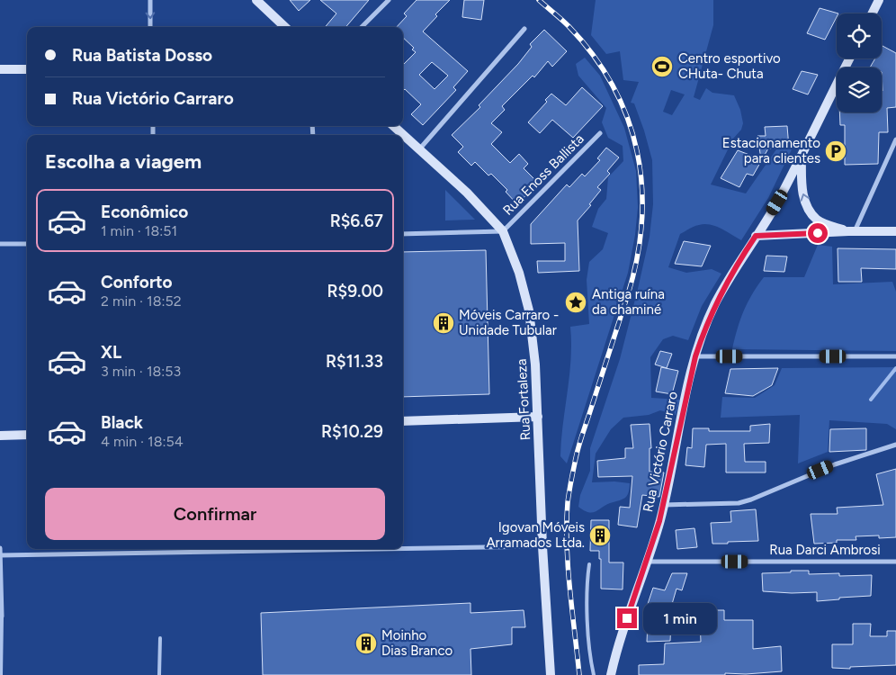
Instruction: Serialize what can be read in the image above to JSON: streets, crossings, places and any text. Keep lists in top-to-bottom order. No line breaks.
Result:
{"streets":{"main road":["Rua Fortaleza","Rua Victório Carraro"],"street":["Rua Enoss Ballista","Rua Darci Ambrosi"]},"crossings":[["Rua Enoss Ballista","Rua Fortaleza"],["Rua Victório Carraro","Rua Darci Ambrosi"]],"places":{"sports":["Centro esportivo CHuta- Chuta"],"parking":["Estacionamento para clientes"],"place":["Antiga ruína da chaminé"],"building":["Móveis Carraro - Unidade Tubular","Igovan Móveis Arramados Ltda.","Moinho Dias Branco"]},"page":{"banner":["Rua Batista Dosso","Rua Victório Carraro"],"heading":"Escolha a viagem","list":[{"name":"Econômico","note":"1 min · 18:51","value":"R$6.67"},{"name":"Conforto","note":"2 min · 18:52","value":"R$9.00"},{"name":"XL","note":"3 min · 18:53","value":"R$11.33"},{"name":"Black","note":"4 min · 18:54","value":"R$10.29"}],"buttons":"Confirmar","bubble":"1 min"}}
